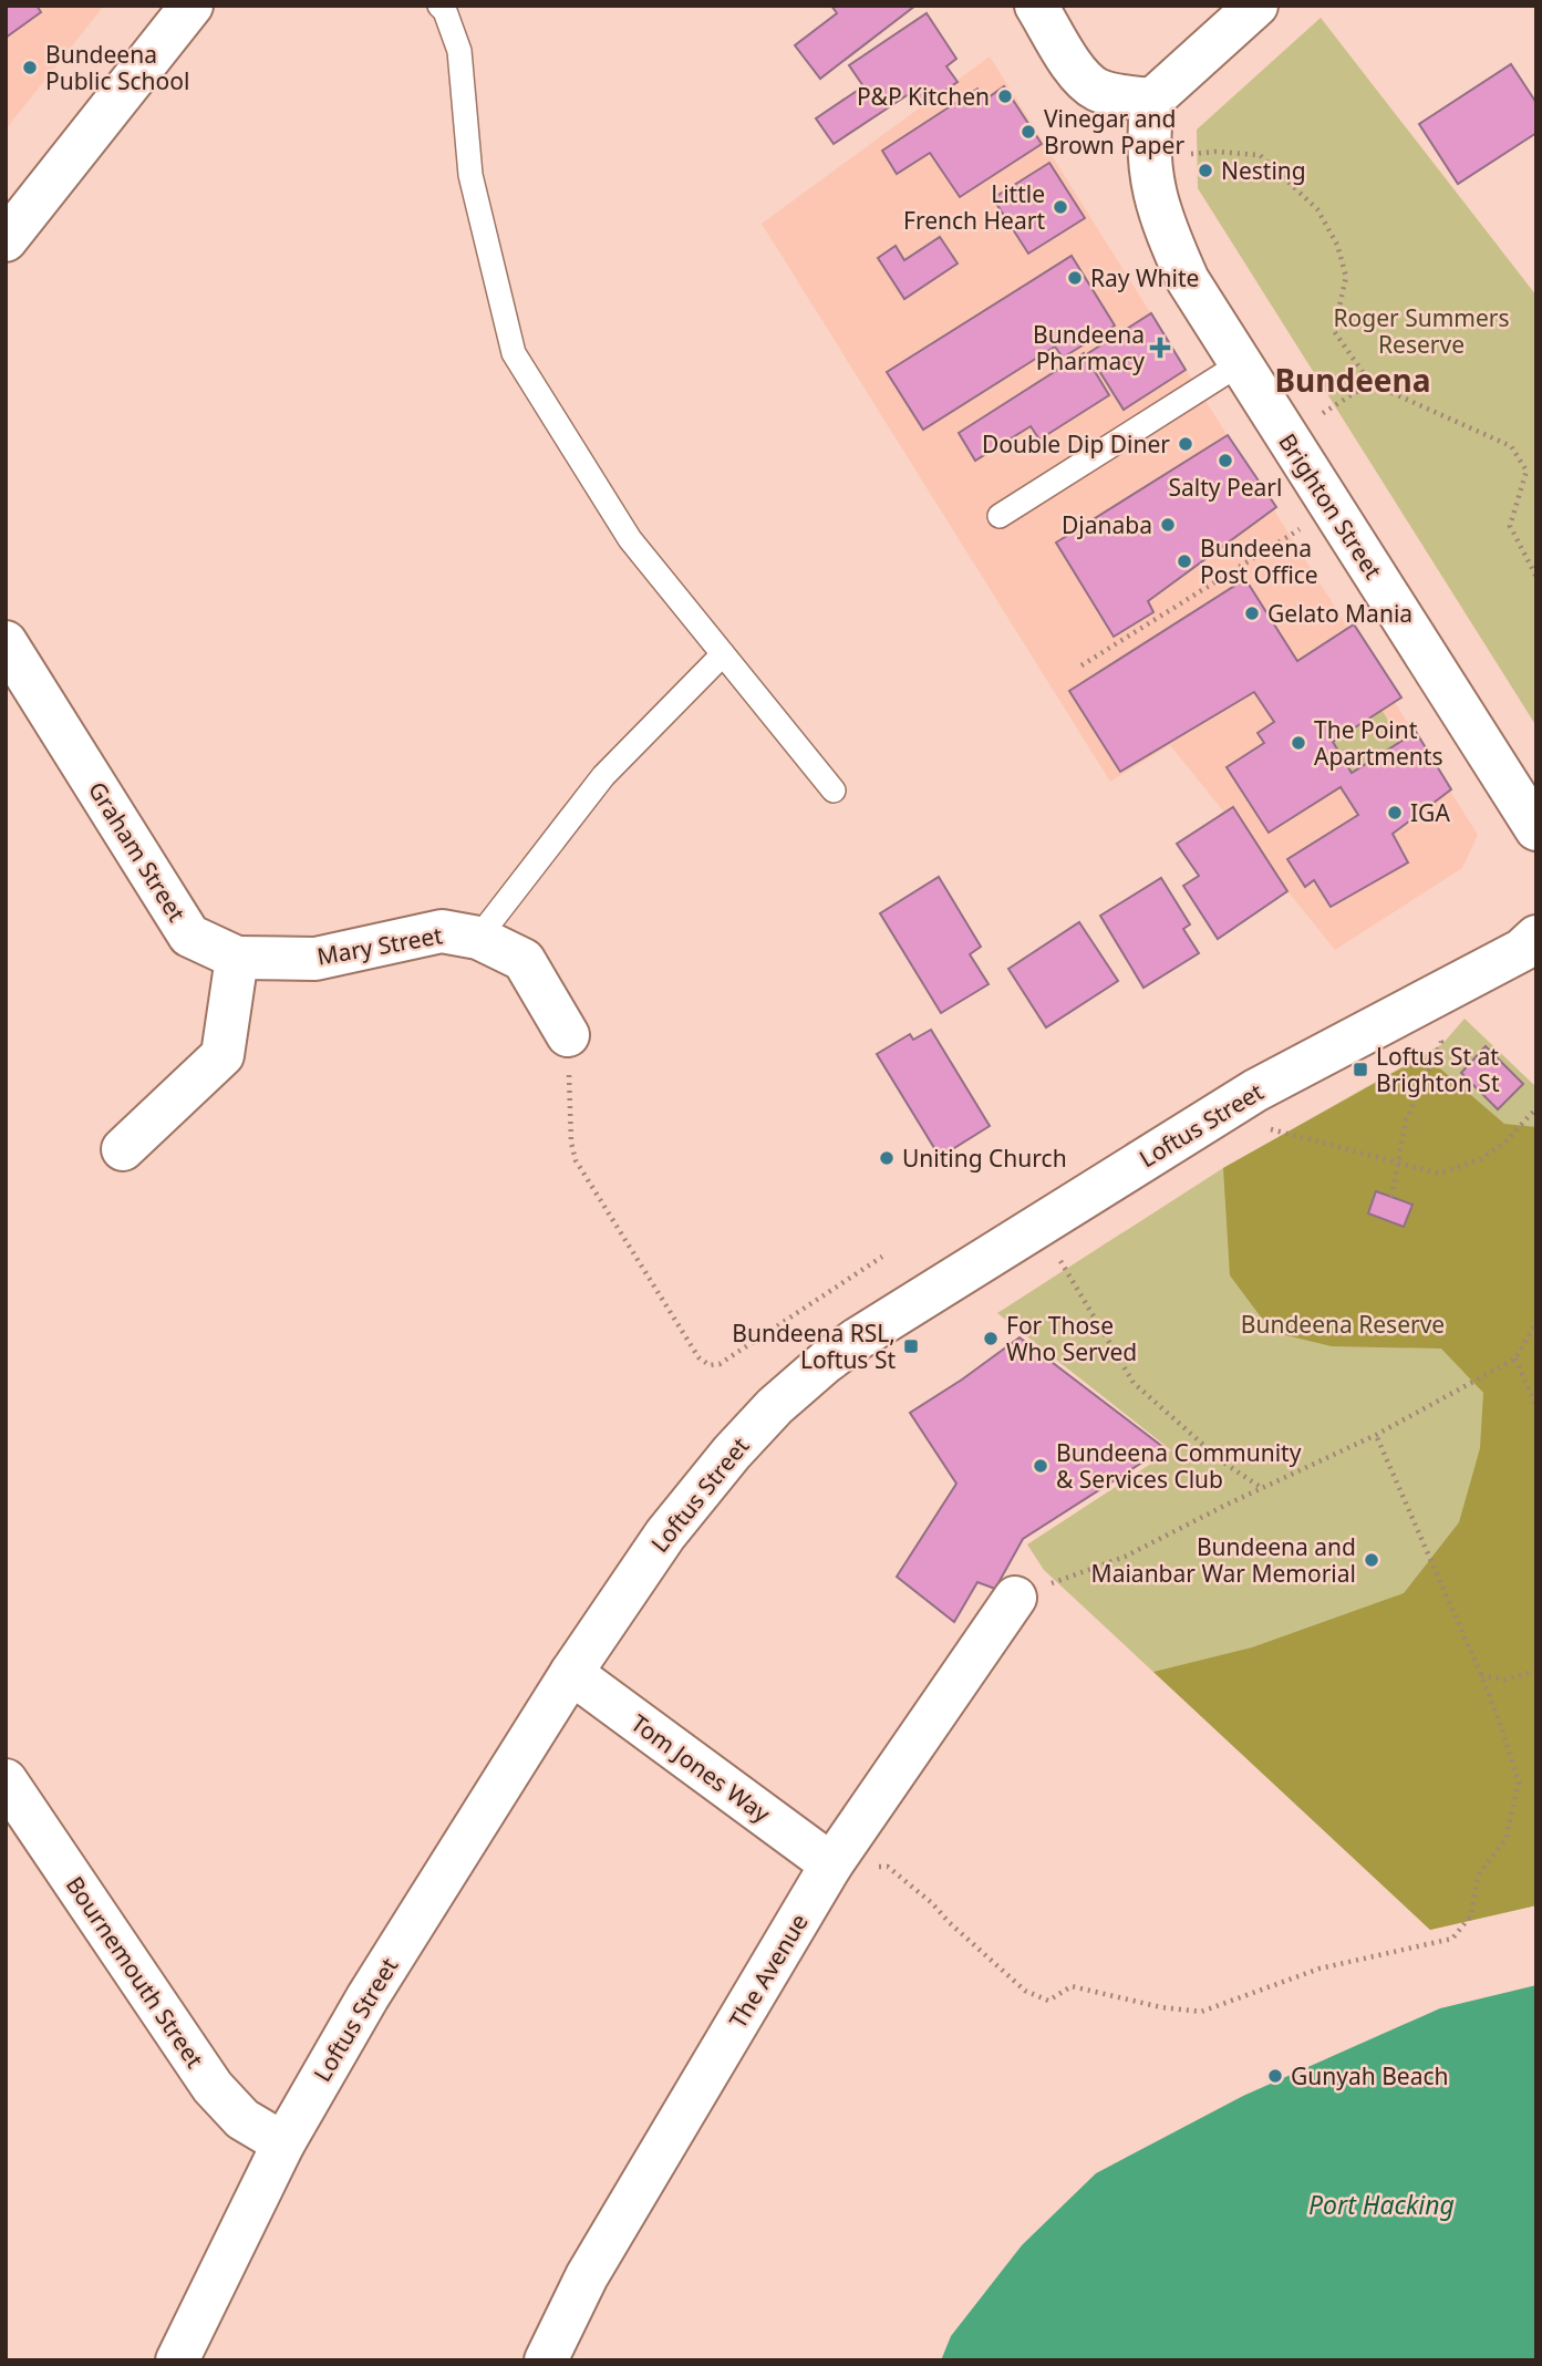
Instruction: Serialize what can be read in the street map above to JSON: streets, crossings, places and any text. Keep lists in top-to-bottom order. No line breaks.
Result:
{"streets":{"street":["Brighton Street","Graham Street","Mary Street","Loftus Street","Tom Jones Way","The Avenue","Bournemouth Street"]},"crossings":[["Graham Street","Mary Street"],["Loftus Street","Tom Jones Way"],["Loftus Street","Bournemouth Street"],["Tom Jones Way","The Avenue"]],"districts":["Bundeena"],"water":["Port Hacking"],"parks":["Roger Summers Reserve","Bundeena Reserve"],"places":{"other":["Bundeena Public School","P&P Kitchen","Vinegar and Brown Paper","Nesting","Little French Heart","Ray White","Double Dip Diner","Salty Pearl","Djanaba","Bundeena Post Office","Gelato Mania","The Point Apartments","IGA","Uniting Church","For Those Who Served","Bundeena Community & Services Club","Bundeena and Maianbar War Memorial","Gunyah Beach"],"health":["Bundeena Pharmacy"],"transit":["Loftus St at Brighton St","Bundeena RSL, Loftus St"]}}
